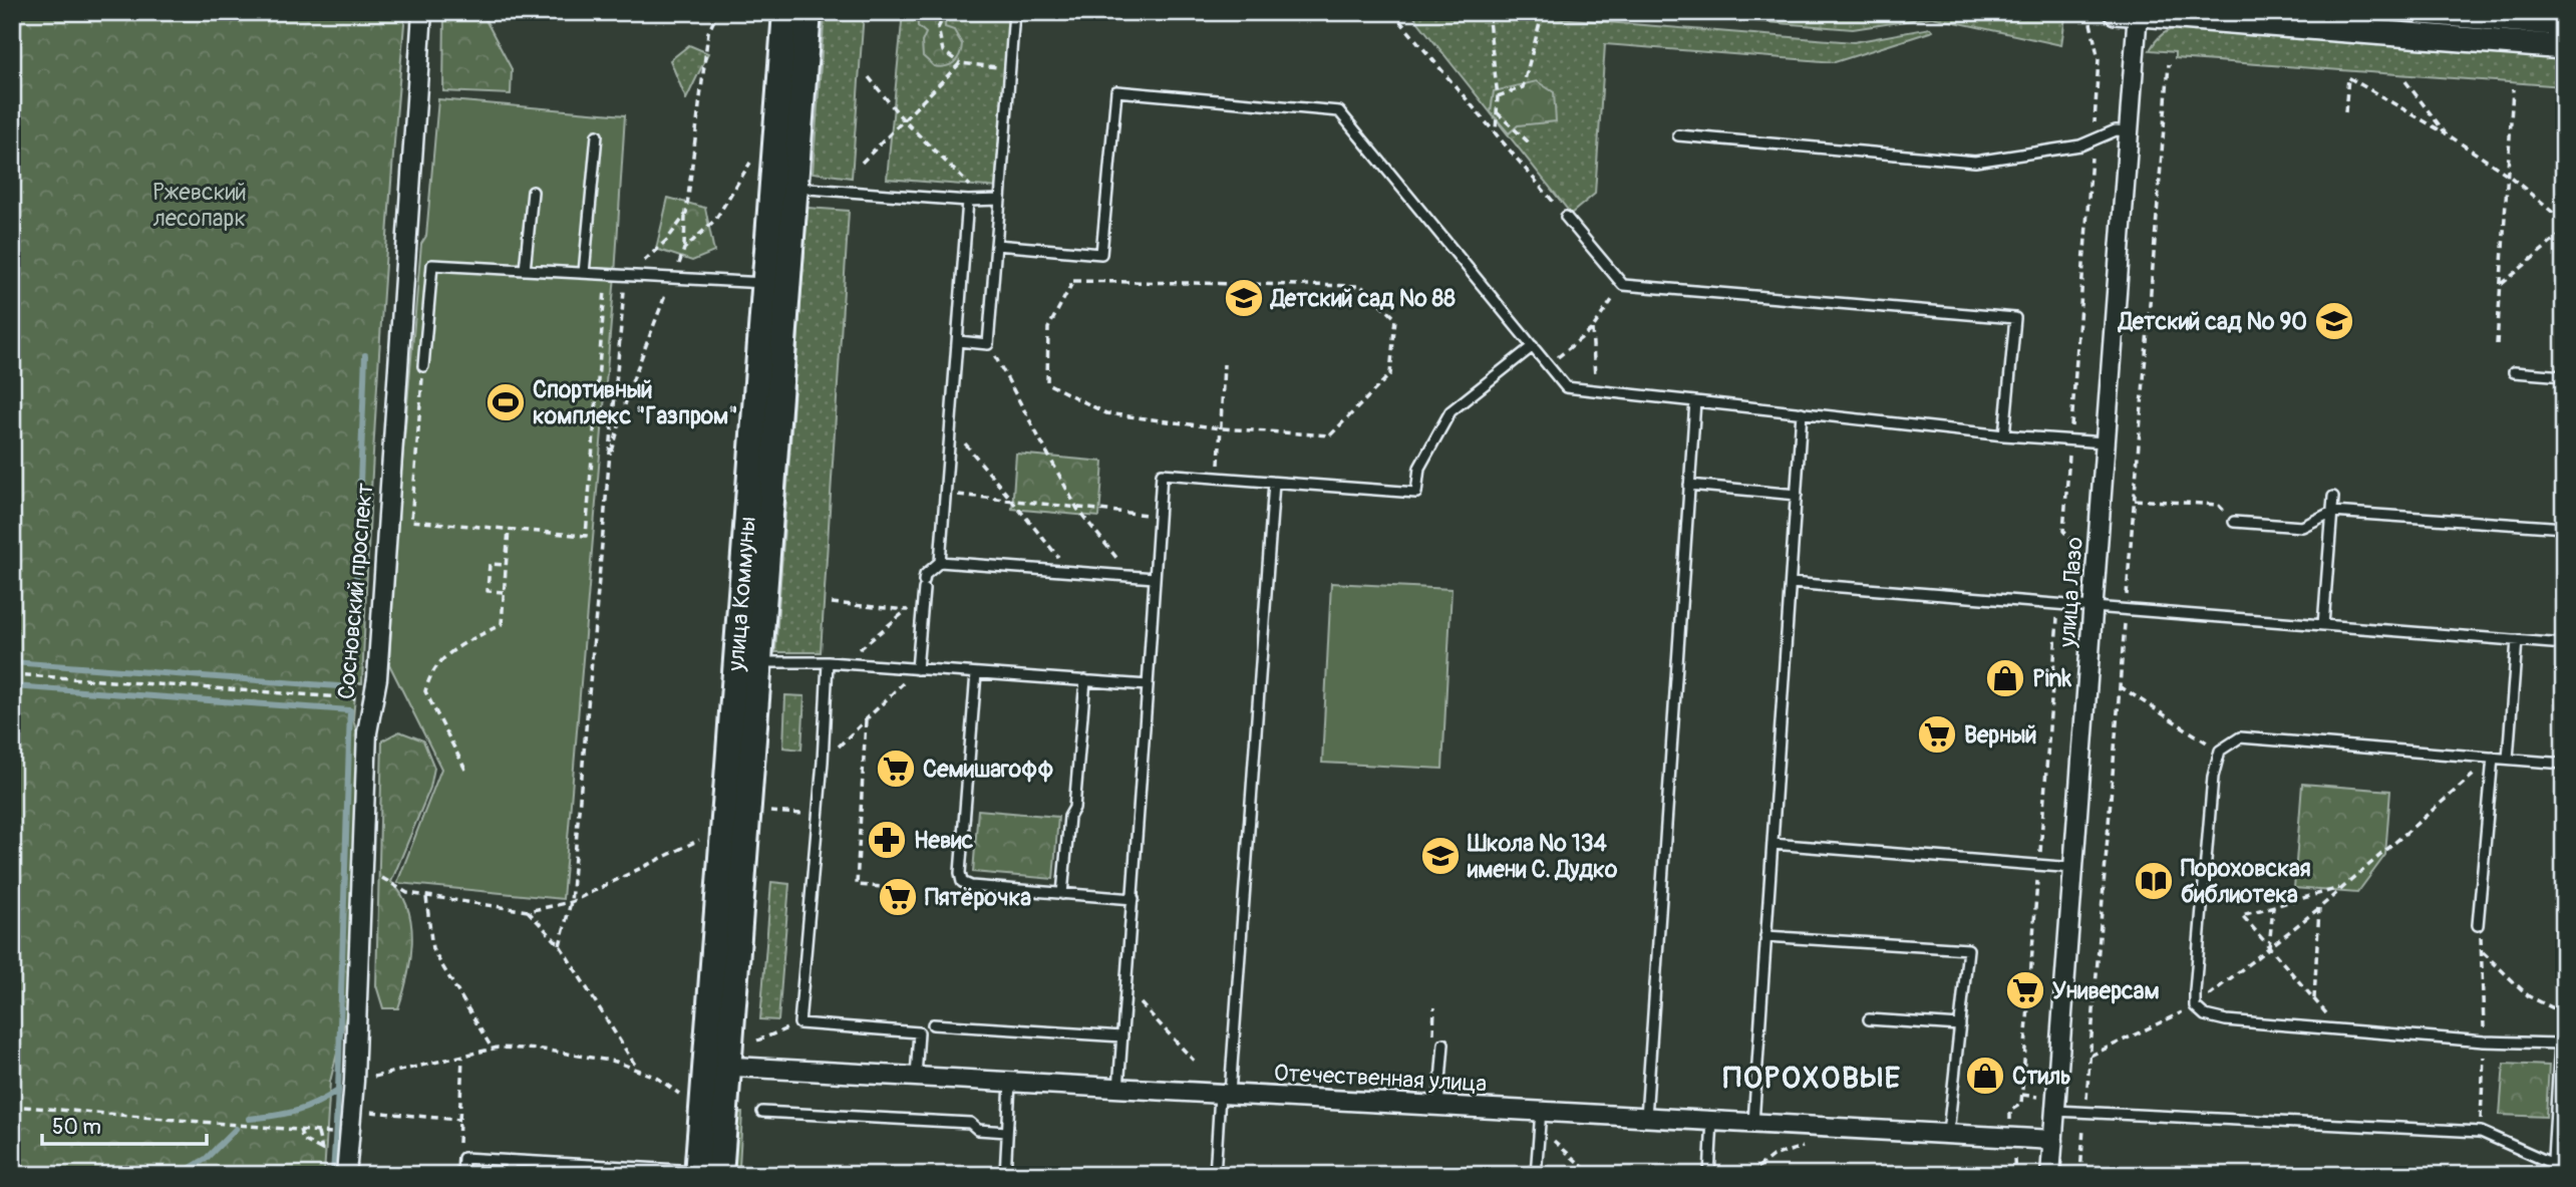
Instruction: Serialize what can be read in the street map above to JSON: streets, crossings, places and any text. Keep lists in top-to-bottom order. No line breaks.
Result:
{"streets":{"main road":["улица Коммуны"],"street":["Сосновский проспект","улица Лазо","Отечественная улица"]},"crossings":[["улица Лазо","Отечественная улица"],["улица Коммуны","Отечественная улица"]],"districts":["ПОРОХОВЫЕ"],"parks":["Ржевский лесопарк"],"places":{"school or university":["Детский сад № 88","Детский сад № 90","Школа № 134 имени С. Дудко"],"sports":["Cпортивный комплекс \"Газпром\""],"shop":["Pink","Стиль"],"supermarket":["Верный","Семишагофф","Пятёрочка","Универсам"],"pharmacy":["Невис"],"library":["Пороховская библиотека"]},"scale_bar":"50 m"}
